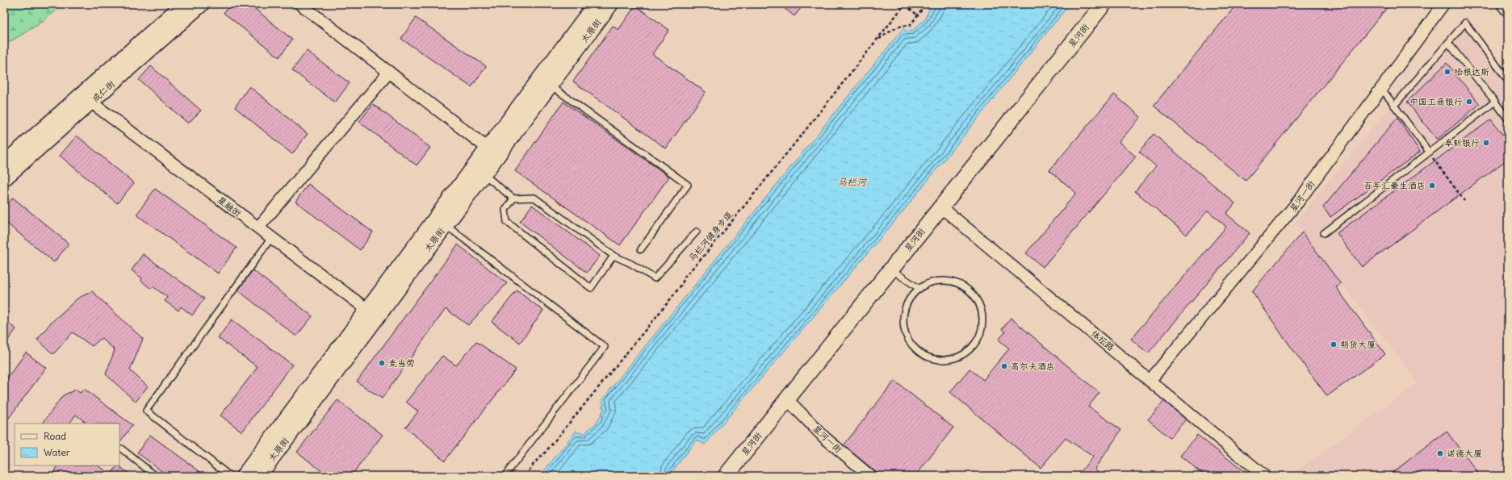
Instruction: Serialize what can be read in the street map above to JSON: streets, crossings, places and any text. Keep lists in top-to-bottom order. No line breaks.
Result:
{"streets":{"main road":["太原街","星河街","成仁街"],"street":["星河一街","星融街","体坛路"],"path":["马栏河健身步道"]},"crossings":[["太原街","星融街"],["星河街","星河一街"],["星河街","体坛路"],["成仁街","星融街"],["星河一街","体坛路"]],"water":["马栏河"],"places":["哈根达斯","中国工商银行","阜新银行","百年汇豪生酒店","期货大厦","麦当劳","高尔夫酒店","诺德大厦"],"legend":["Road","Water"]}
